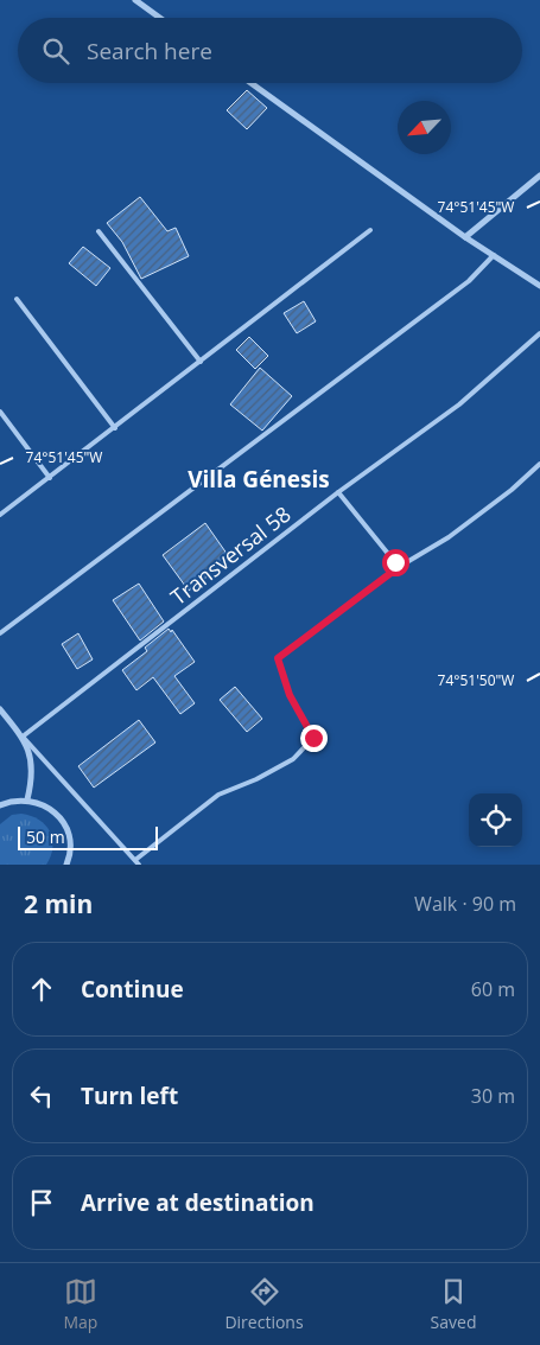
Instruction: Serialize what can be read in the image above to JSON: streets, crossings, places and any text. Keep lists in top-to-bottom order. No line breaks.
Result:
{"streets":{"lane":["Transversal 58"]},"districts":["Villa Génesis"],"scale_bar":"50 m","north":"bottom left","page":{"search":"Search here","scale":"50 m","heading":["2 min","Walk · 90 m"],"list":[["Continue","60 m"],["Turn left","30 m"],"Arrive at destination"],"nav":["Map","Directions","Saved"]},"coordinates":["74°51'45\"W","74°51'50\"W"]}
